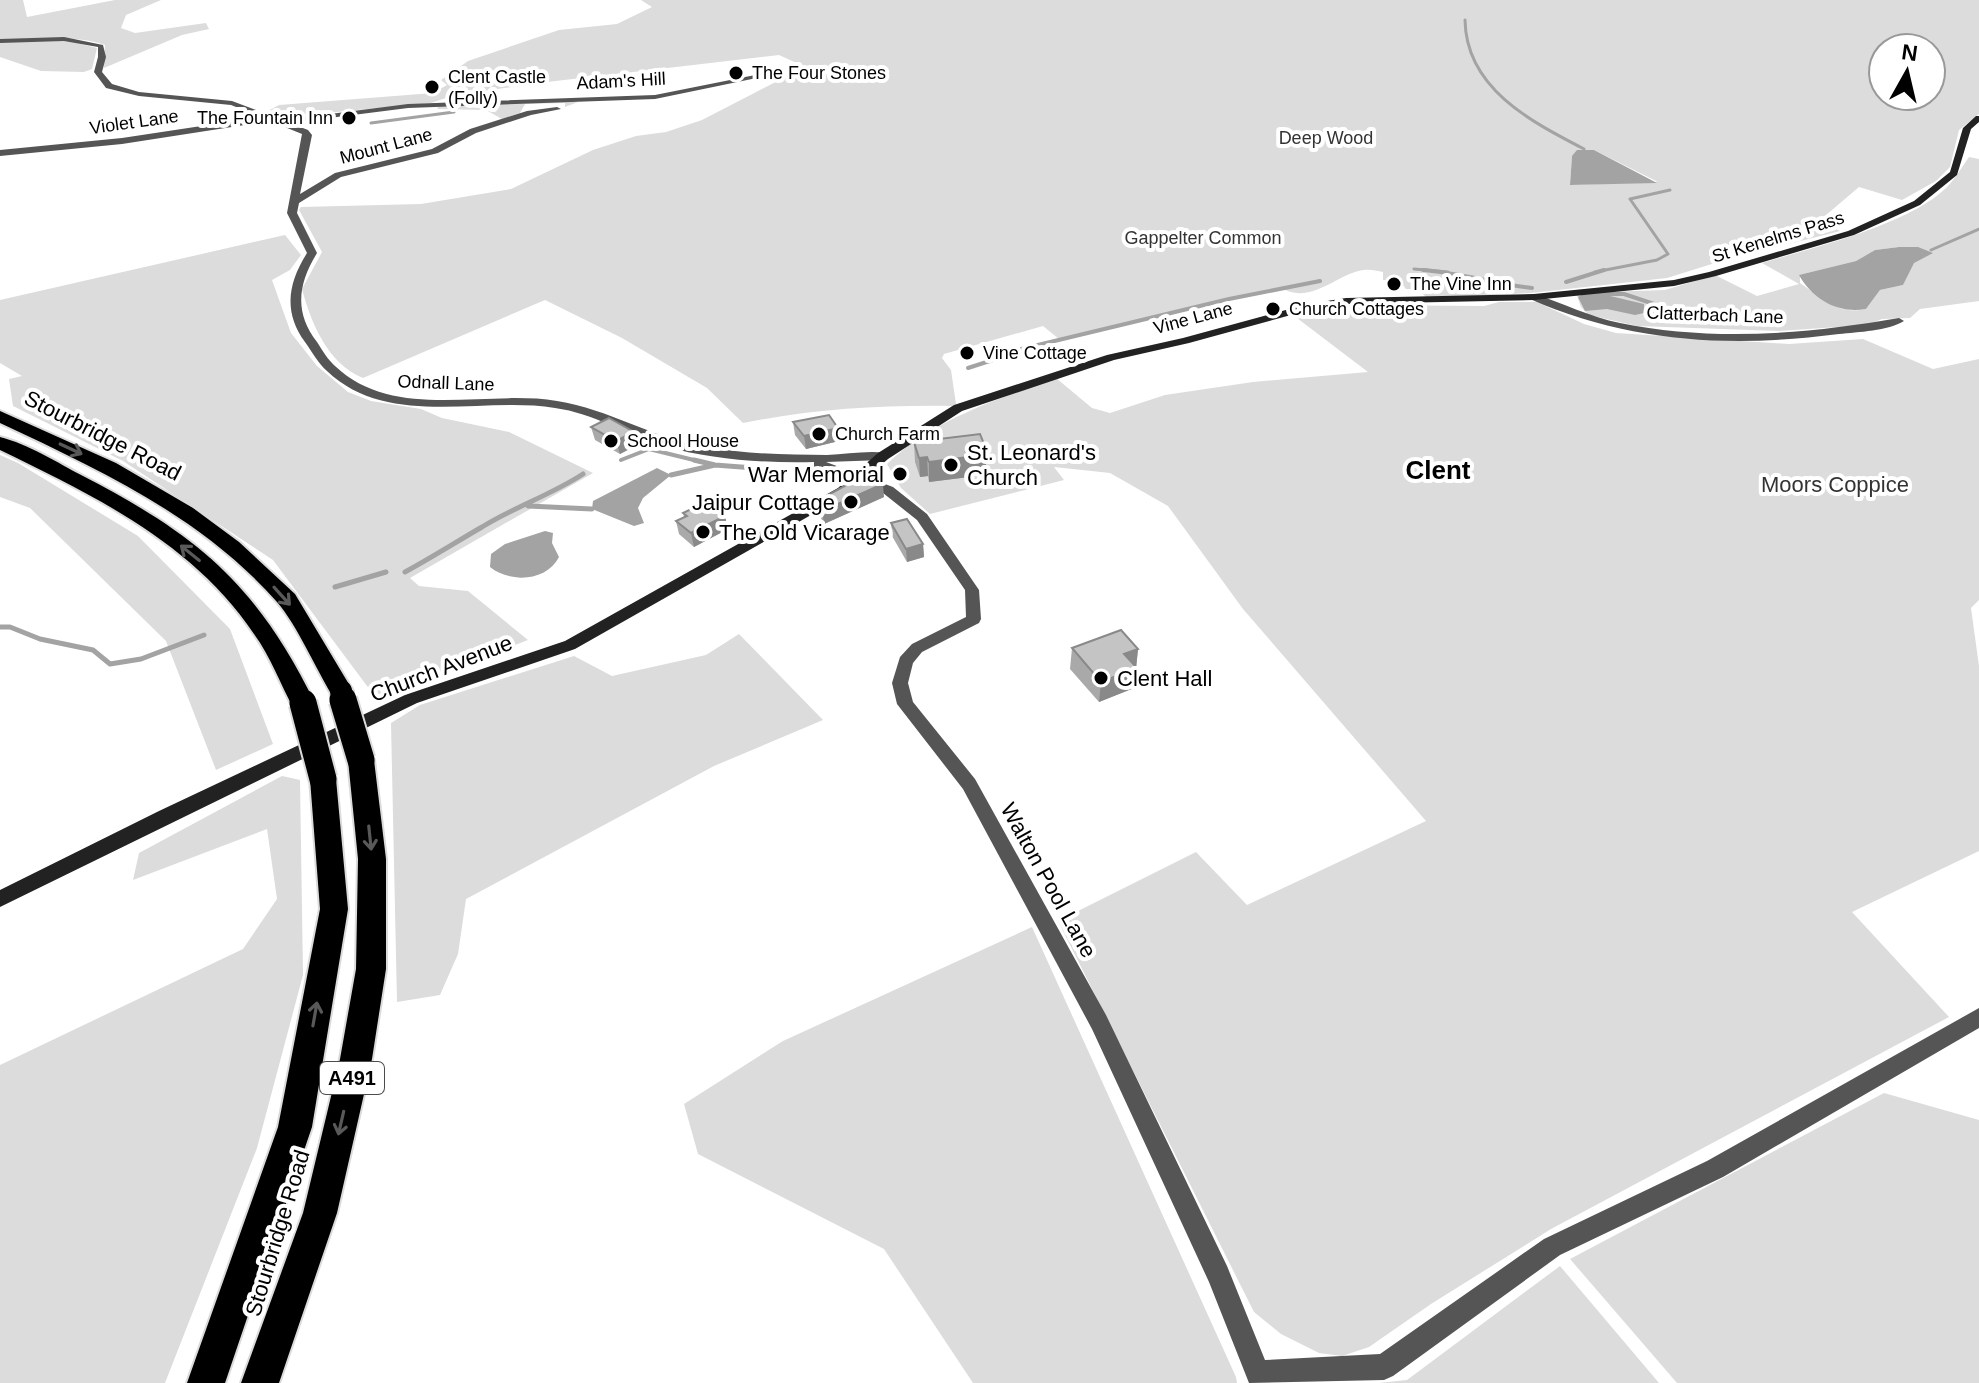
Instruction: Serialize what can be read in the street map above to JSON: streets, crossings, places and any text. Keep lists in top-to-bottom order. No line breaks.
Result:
{"streets":{"highway":["Stourbridge Road","A491"],"street":["Adam's Hill","Violet Lane","Mount Lane","St Kenelms Pass","Clatterbach Lane","Vine Lane","Odnall Lane","Church Avenue","Walton Pool Lane"]},"crossings":[["Adam's Hill","Violet Lane"],["Adam's Hill","Mount Lane"],["Adam's Hill","Odnall Lane"],["Violet Lane","Odnall Lane"],["Mount Lane","Odnall Lane"],["St Kenelms Pass","Clatterbach Lane"],["St Kenelms Pass","Vine Lane"],["Clatterbach Lane","Vine Lane"],["Vine Lane","Odnall Lane"],["Vine Lane","Church Avenue"],["Odnall Lane","Church Avenue"],["Odnall Lane","Walton Pool Lane"],["Church Avenue","Walton Pool Lane"]],"districts":["Clent"],"parks":["Deep Wood","Gappelter Common","Moors Coppice"],"places":["The Four Stones","Clent Castle (Folly)","The Fountain Inn","The Vine Inn","Church Cottages","Vine Cottage","Church Farm","School House","St. Leonard's Church","War Memorial","Jaipur Cottage","The Old Vicarage","Clent Hall"],"north":"top"}
